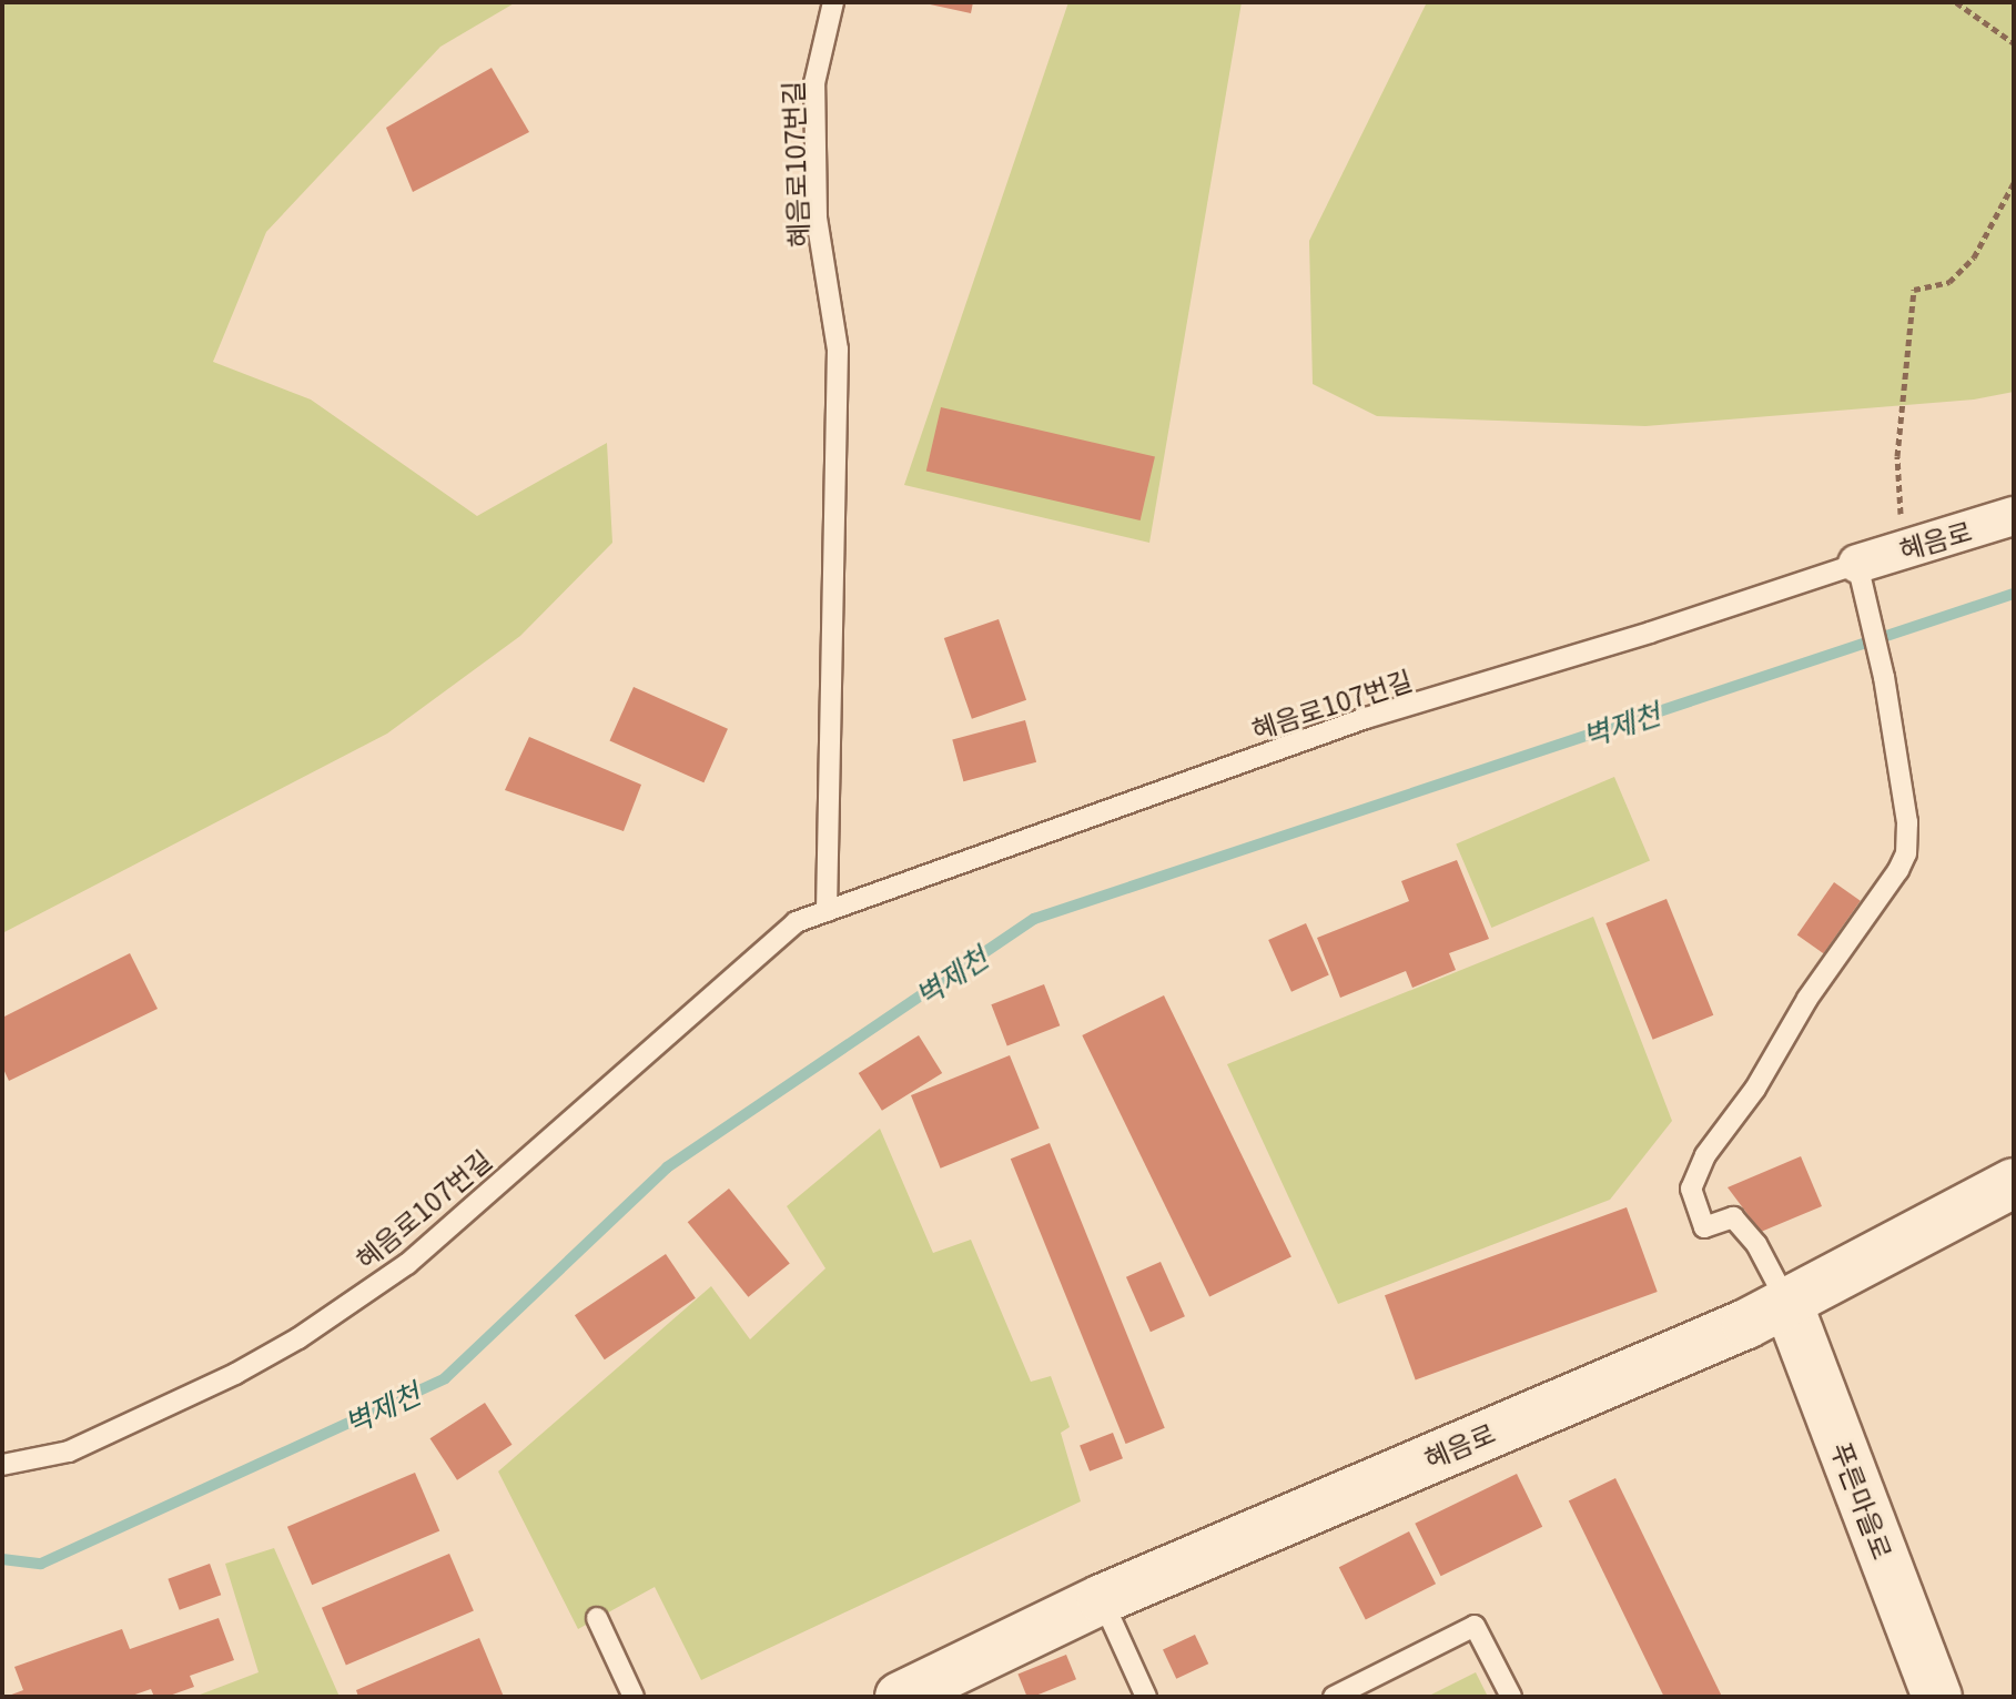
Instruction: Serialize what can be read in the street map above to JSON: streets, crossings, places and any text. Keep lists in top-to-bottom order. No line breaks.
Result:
{"streets":{"main road":["혜음로","푸른마을로"],"lane":["혜음로107번길"]},"crossings":[["혜음로107번길","혜음로"],["혜음로","푸른마을로"]],"water":["벽제천"]}
